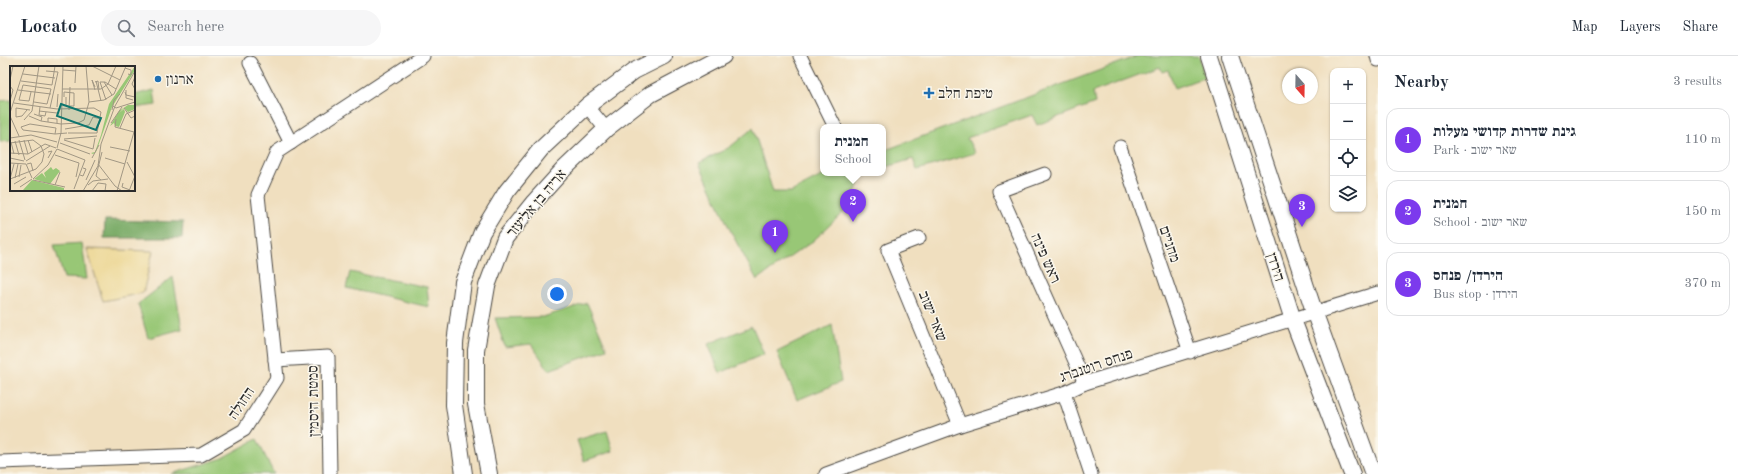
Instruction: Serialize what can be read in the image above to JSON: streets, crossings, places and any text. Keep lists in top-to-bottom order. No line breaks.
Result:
{"streets":{"street":["אריה בן אליעזר","מחניים","ראש פינה","הירדן","שאר ישוב","פנחס רוטנברג","סמטת היסמין","החולה"]},"crossings":[["מחניים","פנחס רוטנברג"],["ראש פינה","פנחס רוטנברג"],["הירדן","פנחס רוטנברג"],["שאר ישוב","פנחס רוטנברג"],["סמטת היסמין","החולה"]],"places":{"other":["ארנון"],"health":["טיפת חלב"]},"north":"bottom","page":{"header":"Locato","search":"Search here","nav":["Map","Layers","Share"],"heading":["Nearby","3 results"],"map_buttons":["+","−"],"list":[{"mark":"1","name":"גינת שדרות קדושי מעלות","note":"Park · שאר ישוב","value":"110 m"},{"mark":"2","name":"חמנית","note":"School · שאר ישוב","value":"150 m"},{"mark":"3","name":"הירדן/ פנחס","note":"Bus stop · הירדן","value":"370 m"}],"popup":["חמנית","School"],"pins":["2","3","1"]}}
